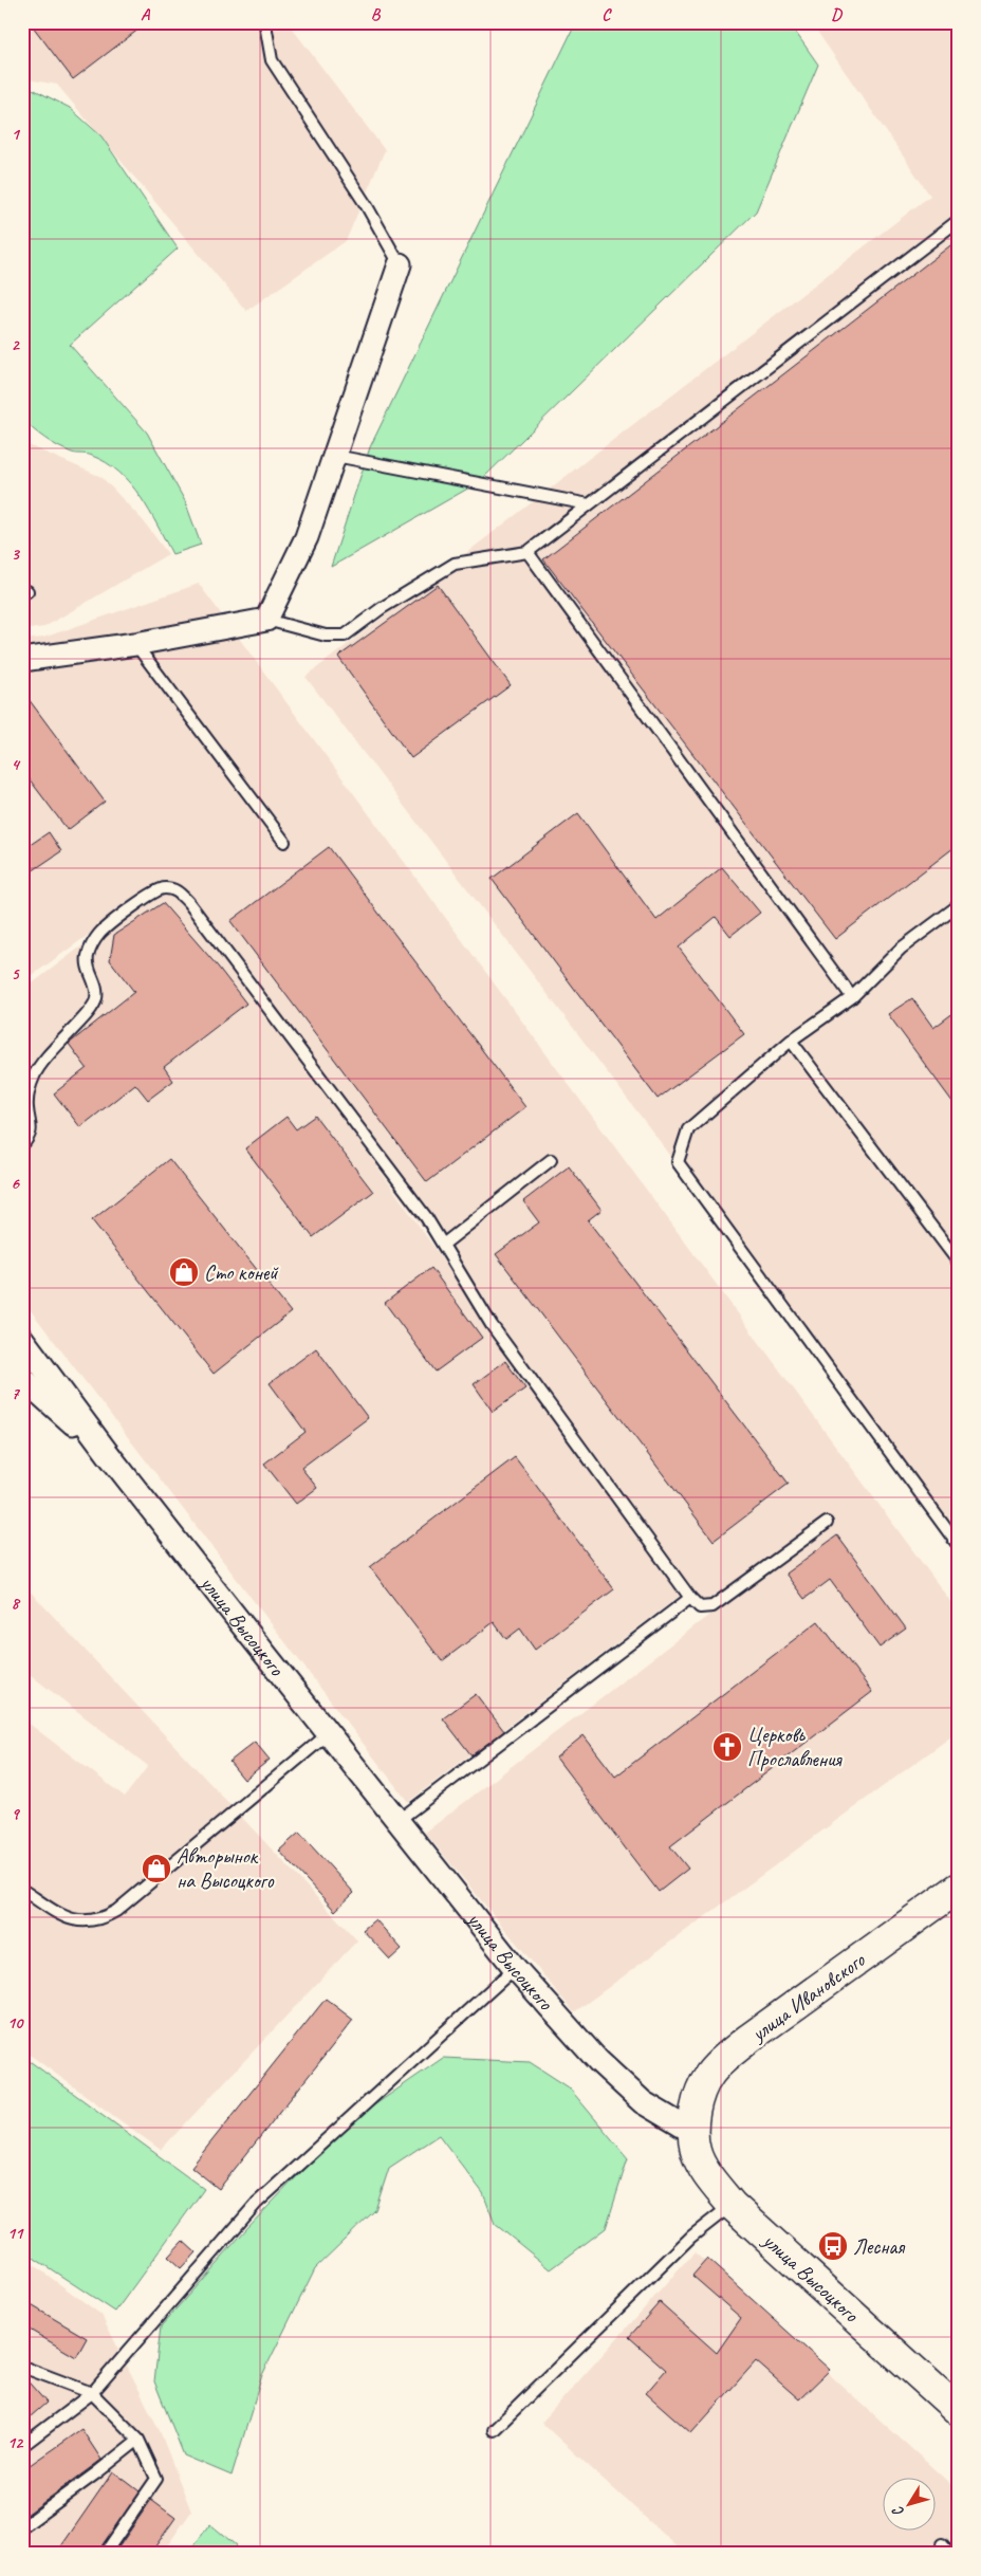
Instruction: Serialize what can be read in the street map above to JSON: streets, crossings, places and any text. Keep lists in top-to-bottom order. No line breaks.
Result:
{"streets":{"main road":["улица Высоцкого","улица Ивановского"]},"crossings":[["улица Высоцкого","улица Ивановского"]],"places":{"shop":["Сто коней","Авторынок на Высоцкого"],"church":["Церковь Прославления"],"bus stop":["Лесная"]},"north":"bottom left","grid":{"columns":["A","B","C","D"],"rows":["1","2","3","4","5","6","7","8","9","10","11","12"]}}
